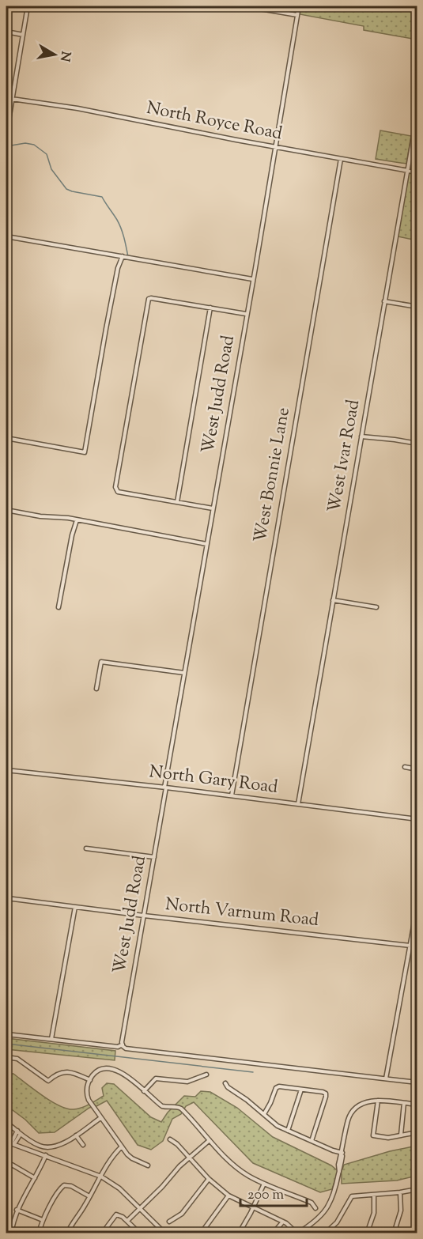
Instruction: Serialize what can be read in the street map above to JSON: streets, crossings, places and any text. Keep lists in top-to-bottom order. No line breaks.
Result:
{"streets":{"street":["North Royce Road","West Judd Road","West Ivar Road","West Bonnie Lane","North Gary Road","North Varnum Road"]},"crossings":[["North Royce Road","West Judd Road"],["North Royce Road","West Ivar Road"],["North Royce Road","West Bonnie Lane"],["West Judd Road","North Gary Road"],["West Judd Road","North Varnum Road"],["West Ivar Road","North Gary Road"],["West Bonnie Lane","North Gary Road"]],"scale_bar":"200 m","north":"right"}
